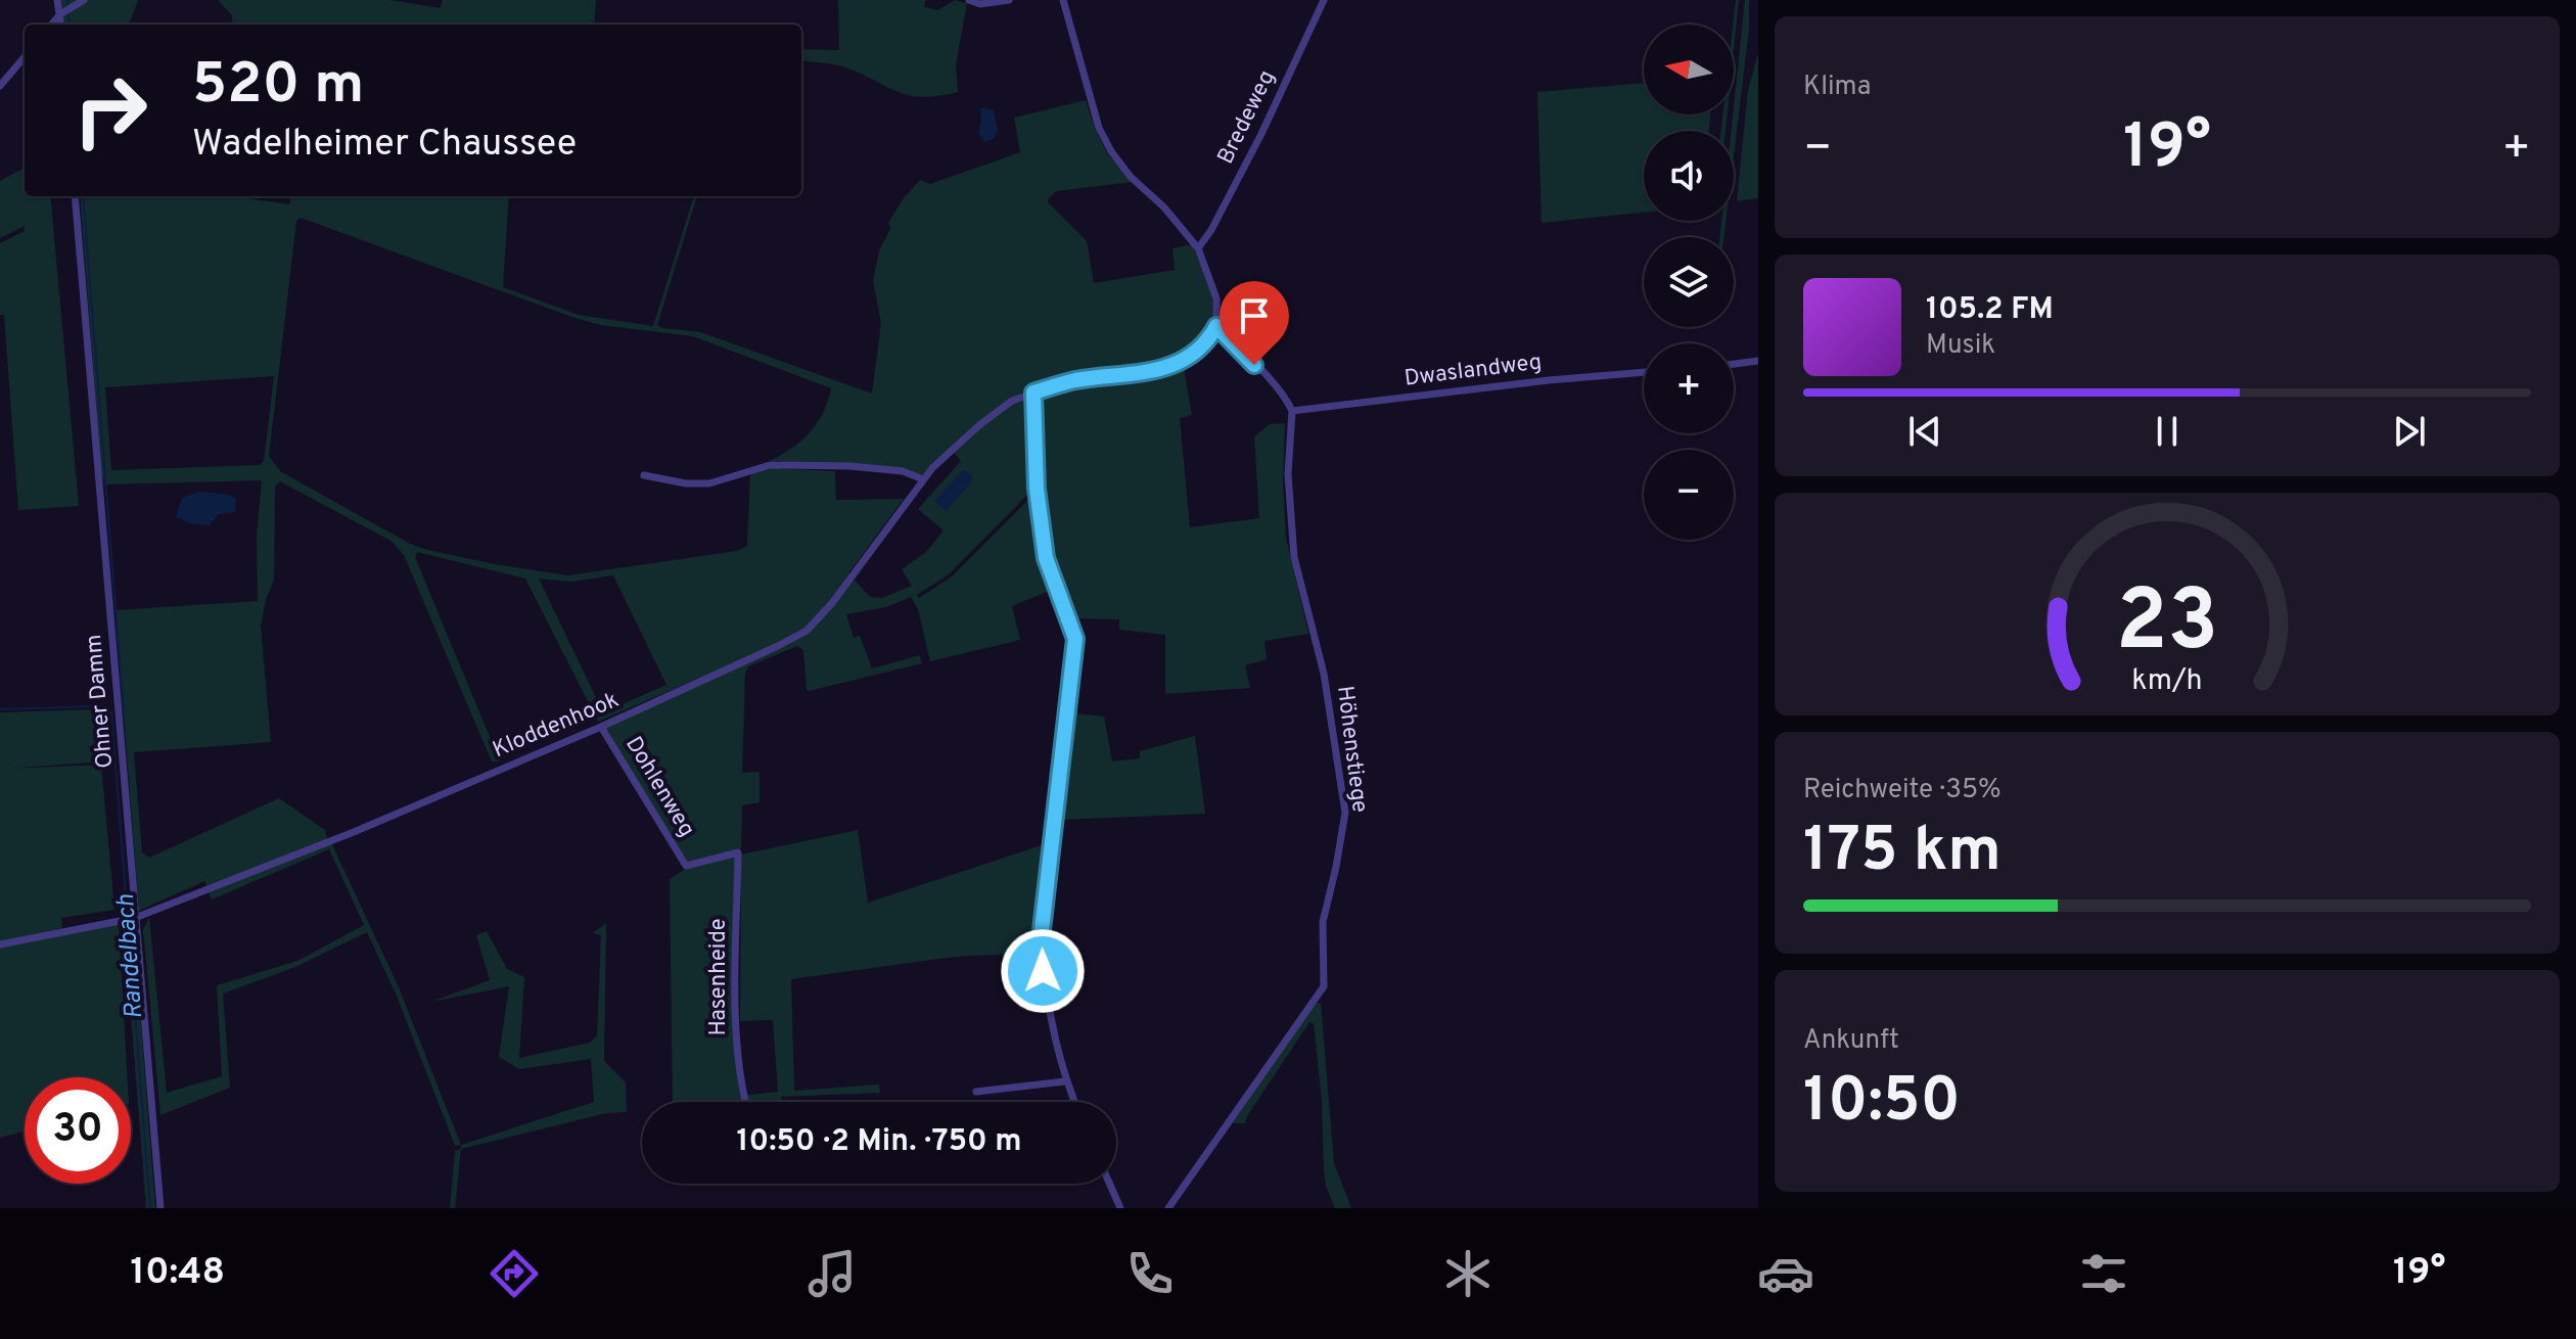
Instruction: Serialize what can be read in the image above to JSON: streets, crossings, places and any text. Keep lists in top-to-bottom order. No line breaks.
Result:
{"streets":{"street":["Bredeweg","Dwaslandweg","Ohner Damm","Kloddenhook","Höhenstiege","Dohlenweg","Hasenheide"]},"crossings":[["Dwaslandweg","Höhenstiege"],["Ohner Damm","Kloddenhook"],["Kloddenhook","Dohlenweg"],["Dohlenweg","Hasenheide"]],"water":["Randelbach"],"north":"left","page":{"tile":["Klima",["Reichweite · 35%","175 km"],["Ankunft","10:50"]],"map_buttons":["+","−"],"turn":["520 m","Wadelheimer Chaussee"],"heat":["−","19°","+"],"song":["105.2 FM","Musik"],"limit":"30","trip":"10:50 · 2 Min. · 750 m","tabs":["10:48","19°"],"gauge":["23","km/h"]}}
